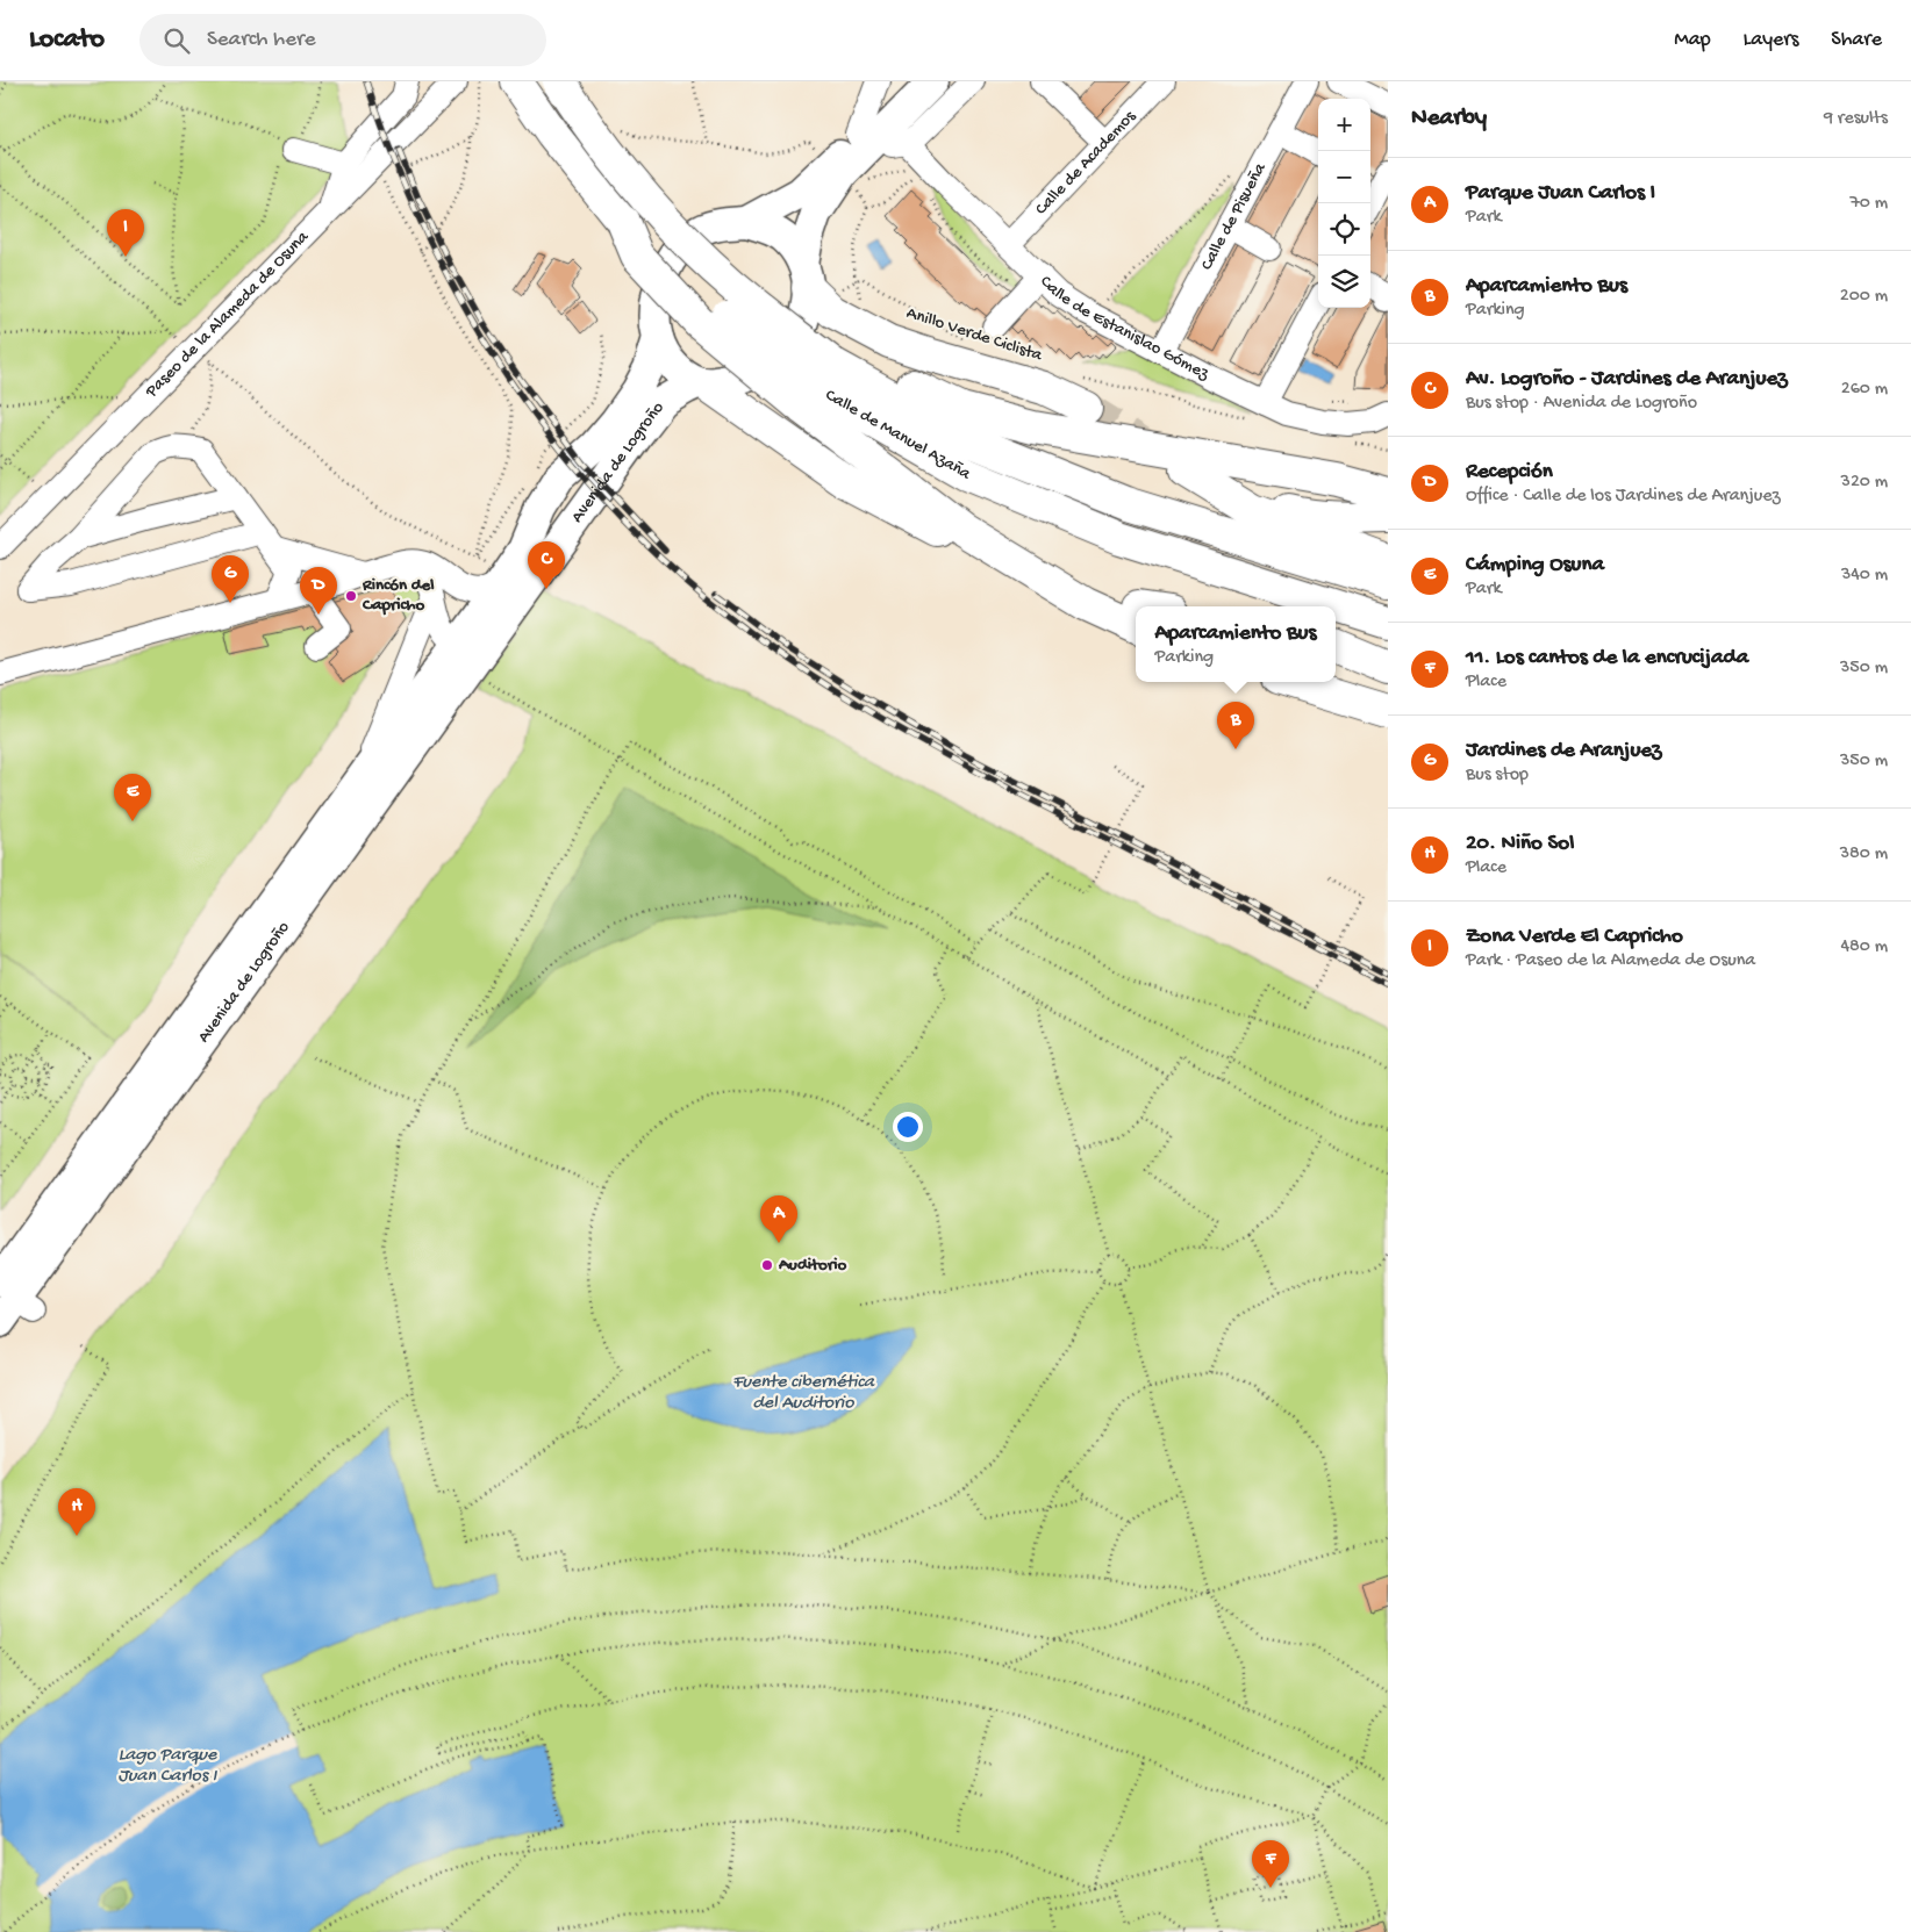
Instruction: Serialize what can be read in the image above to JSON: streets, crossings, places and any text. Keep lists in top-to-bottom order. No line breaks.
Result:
{"streets":{"highway":["Calle de Manuel Azaña"],"main road":["Avenida de Logroño"],"street":["Calle de Academos","Calle de Pisueña","Paseo de la Alameda de Osuna","Calle de Estanislao Gómez"]},"crossings":[["Calle de Academos","Calle de Estanislao Gómez"],["Calle de Pisueña","Calle de Estanislao Gómez"]],"water":["Fuente cibernética del Auditorio","Lago Parque Juan Carlos I"],"places":["Rincón del Capricho","Auditorio"],"page":{"header":"Locato","search":"Search here","nav":["Map","Layers","Share"],"heading":["Nearby","9 results"],"map_buttons":["+","−"],"list":[{"mark":"A","name":"Parque Juan Carlos I","note":"Park","value":"70 m"},{"mark":"B","name":"Aparcamiento Bus","note":"Parking","value":"200 m"},{"mark":"C","name":"Av. Logroño - Jardines de Aranjuez","note":"Bus stop · Avenida de Logroño","value":"260 m"},{"mark":"D","name":"Recepción","note":"Office · Calle de los Jardines de Aranjuez","value":"320 m"},{"mark":"E","name":"Cámping Osuna","note":"Park","value":"340 m"},{"mark":"F","name":"11. Los cantos de la encrucijada","note":"Place","value":"350 m"},{"mark":"G","name":"Jardines de Aranjuez","note":"Bus stop","value":"350 m"},{"mark":"H","name":"20. Niño Sol","note":"Place","value":"380 m"},{"mark":"I","name":"Zona Verde El Capricho","note":"Park · Paseo de la Alameda de Osuna","value":"480 m"}],"pins":["I","C","G","D","B","E","A","H","F"],"popup":["Aparcamiento Bus","Parking"]}}
